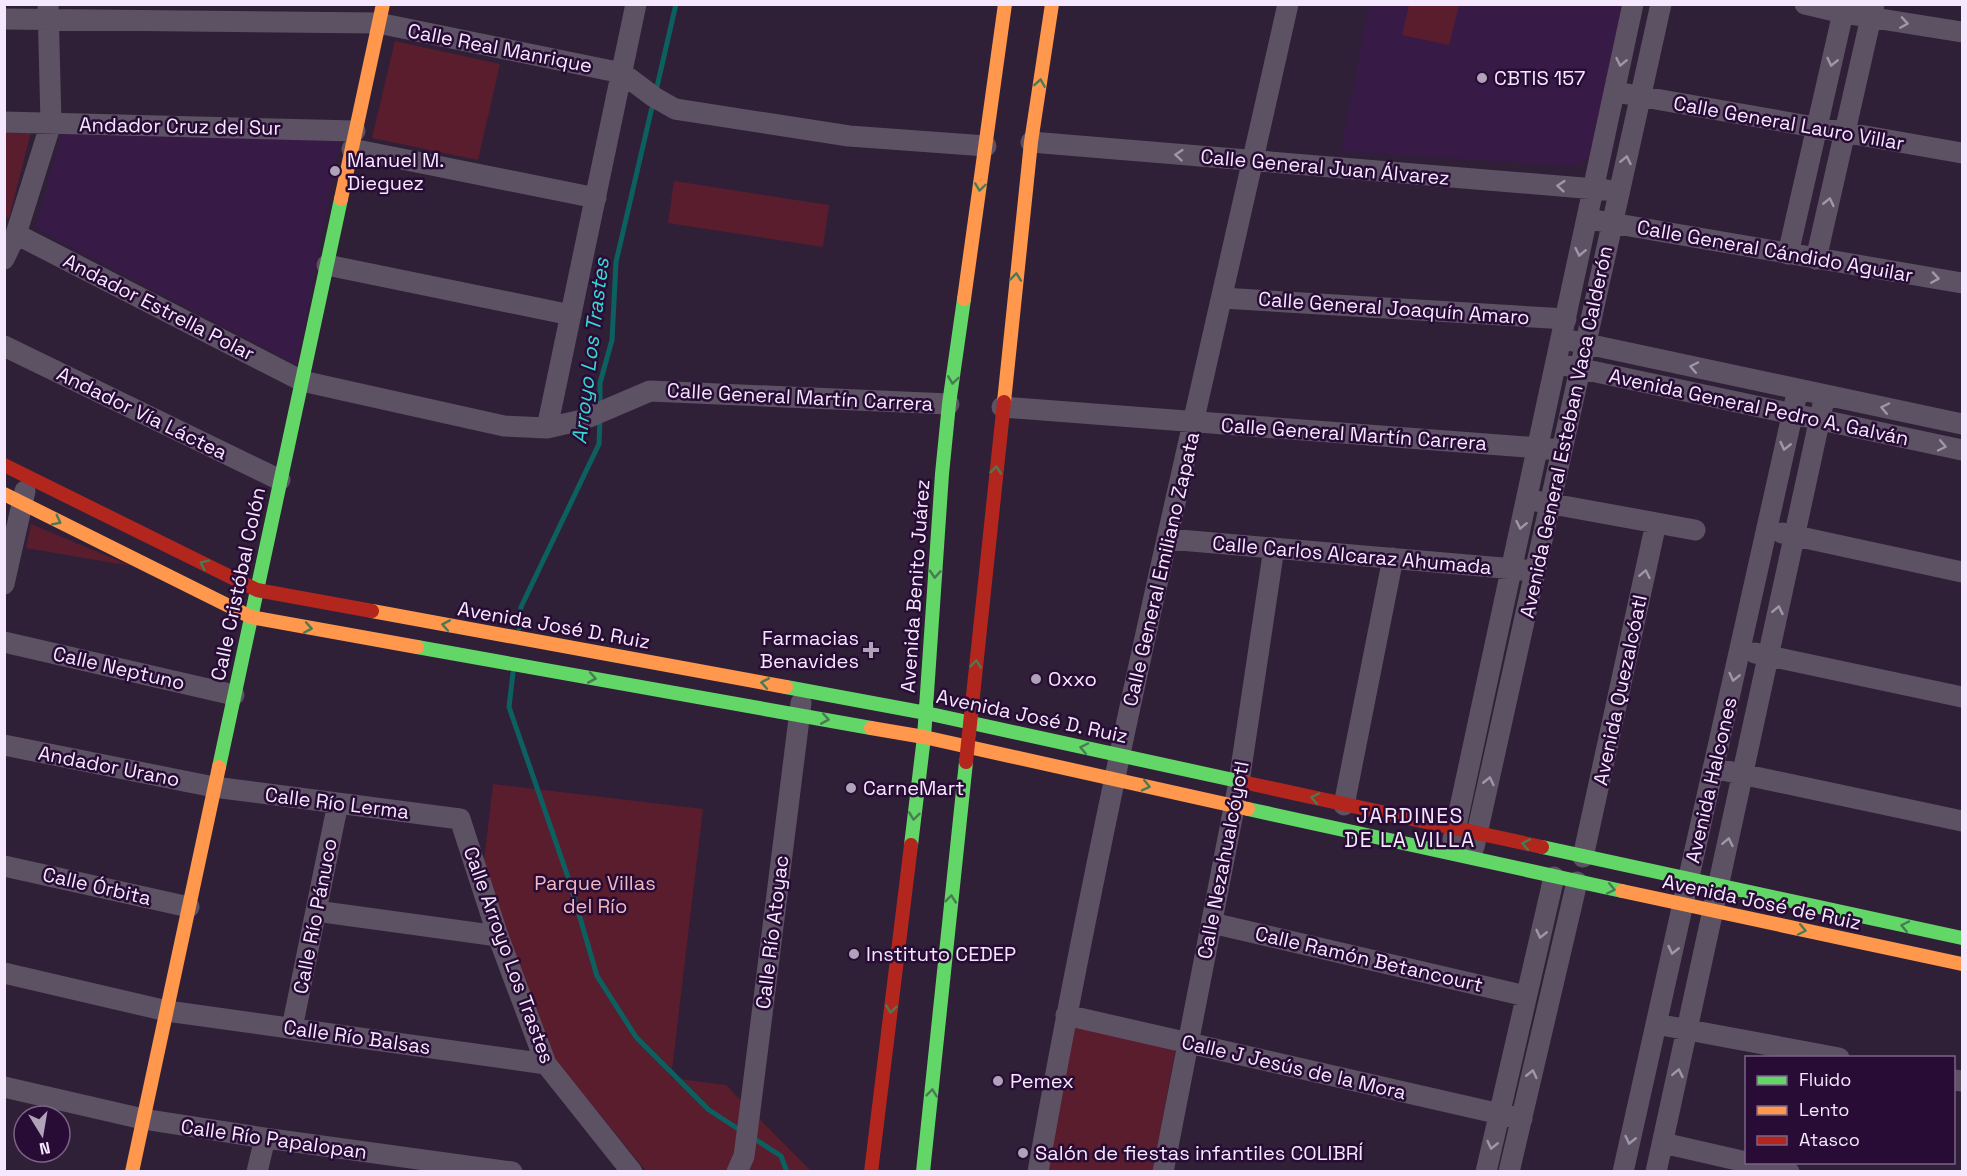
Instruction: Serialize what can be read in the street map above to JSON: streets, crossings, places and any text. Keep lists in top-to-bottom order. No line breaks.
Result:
{"streets":{"street":["Calle Real Manrique","Calle General Lauro Villar","Andador Cruz del Sur","Calle General Juan Álvarez","Calle General Cándido Aguilar","Andador Estrella Polar","Calle General Joaquín Amaro","Calle General Martín Carrera","Avenida General Pedro A. Galván","Andador Vía Láctea","Avenida General Esteban Vaca Calderón","Calle Carlos Alcaraz Ahumada","Calle General Emiliano Zapata","Calle Cristóbal Colón","Avenida Benito Juárez","Avenida José D. Ruiz","Calle Neptuno","Avenida Quezalcóatl","Andador Urano","Avenida Halcones","Calle Río Lerma","Calle Nezahualcóyotl","Calle Órbita","Avenida José de Ruiz","Calle Río Pánuco","Calle Río Atoyac","Calle Arroyo Los Trastes","Calle Ramón Betancourt","Calle Río Balsas","Calle J Jesús de la Mora","Calle Río Papalopan"]},"crossings":[["Calle Real Manrique","Calle Cristóbal Colón"],["Calle General Lauro Villar","Avenida General Esteban Vaca Calderón"],["Andador Cruz del Sur","Calle Cristóbal Colón"],["Calle General Juan Álvarez","Avenida General Esteban Vaca Calderón"],["Calle General Juan Álvarez","Calle General Emiliano Zapata"],["Calle General Cándido Aguilar","Avenida General Esteban Vaca Calderón"],["Andador Estrella Polar","Calle General Martín Carrera"],["Andador Estrella Polar","Calle Cristóbal Colón"],["Calle General Joaquín Amaro","Avenida General Pedro A. Galván"],["Calle General Joaquín Amaro","Avenida General Esteban Vaca Calderón"],["Calle General Joaquín Amaro","Calle General Emiliano Zapata"],["Calle General Martín Carrera","Avenida General Esteban Vaca Calderón"],["Calle General Martín Carrera","Calle General Emiliano Zapata"],["Calle General Martín Carrera","Calle Cristóbal Colón"],["Calle General Martín Carrera","Avenida Benito Juárez"],["Avenida General Pedro A. Galván","Avenida General Esteban Vaca Calderón"],["Avenida General Pedro A. Galván","Avenida Halcones"],["Andador Vía Láctea","Calle Cristóbal Colón"],["Avenida General Esteban Vaca Calderón","Calle Carlos Alcaraz Ahumada"],["Avenida General Esteban Vaca Calderón","Avenida José D. Ruiz"],["Calle Carlos Alcaraz Ahumada","Calle General Emiliano Zapata"],["Calle Carlos Alcaraz Ahumada","Calle Nezahualcóyotl"],["Calle General Emiliano Zapata","Avenida José D. Ruiz"],["Calle General Emiliano Zapata","Calle J Jesús de la Mora"],["Calle Cristóbal Colón","Avenida José D. Ruiz"],["Calle Cristóbal Colón","Calle Neptuno"],["Calle Cristóbal Colón","Andador Urano"],["Calle Cristóbal Colón","Calle Río Lerma"],["Calle Cristóbal Colón","Calle Órbita"],["Calle Cristóbal Colón","Calle Río Balsas"],["Calle Cristóbal Colón","Calle Río Papalopan"],["Avenida Benito Juárez","Avenida José D. Ruiz"],["Avenida José D. Ruiz","Avenida Quezalcóatl"],["Avenida José D. Ruiz","Calle Nezahualcóyotl"],["Avenida José D. Ruiz","Avenida José de Ruiz"],["Avenida José D. Ruiz","Calle Río Atoyac"],["Avenida Quezalcóatl","Avenida José de Ruiz"],["Andador Urano","Calle Río Lerma"],["Avenida Halcones","Avenida José de Ruiz"],["Calle Río Lerma","Calle Río Pánuco"],["Calle Río Lerma","Calle Arroyo Los Trastes"],["Calle Nezahualcóyotl","Calle Ramón Betancourt"],["Calle Nezahualcóyotl","Calle J Jesús de la Mora"],["Calle Río Pánuco","Calle Río Balsas"],["Calle Arroyo Los Trastes","Calle Río Balsas"]],"one_way":["Calle General Juan Álvarez","Calle General Cándido Aguilar","Avenida Quezalcóatl"],"districts":["JARDINES DE LA VILLA"],"water":["Arroyo Los Trastes"],"parks":["Parque Villas del Río"],"places":{"other":["CBTIS 157","Manuel M. Dieguez","Oxxo","CarneMart","Instituto CEDEP","Pemex","Salón de fiestas infantiles COLIBRÍ"],"health":["Farmacias Benavides"]},"legend":["Fluido","Lento","Atasco"],"north":"bottom"}
